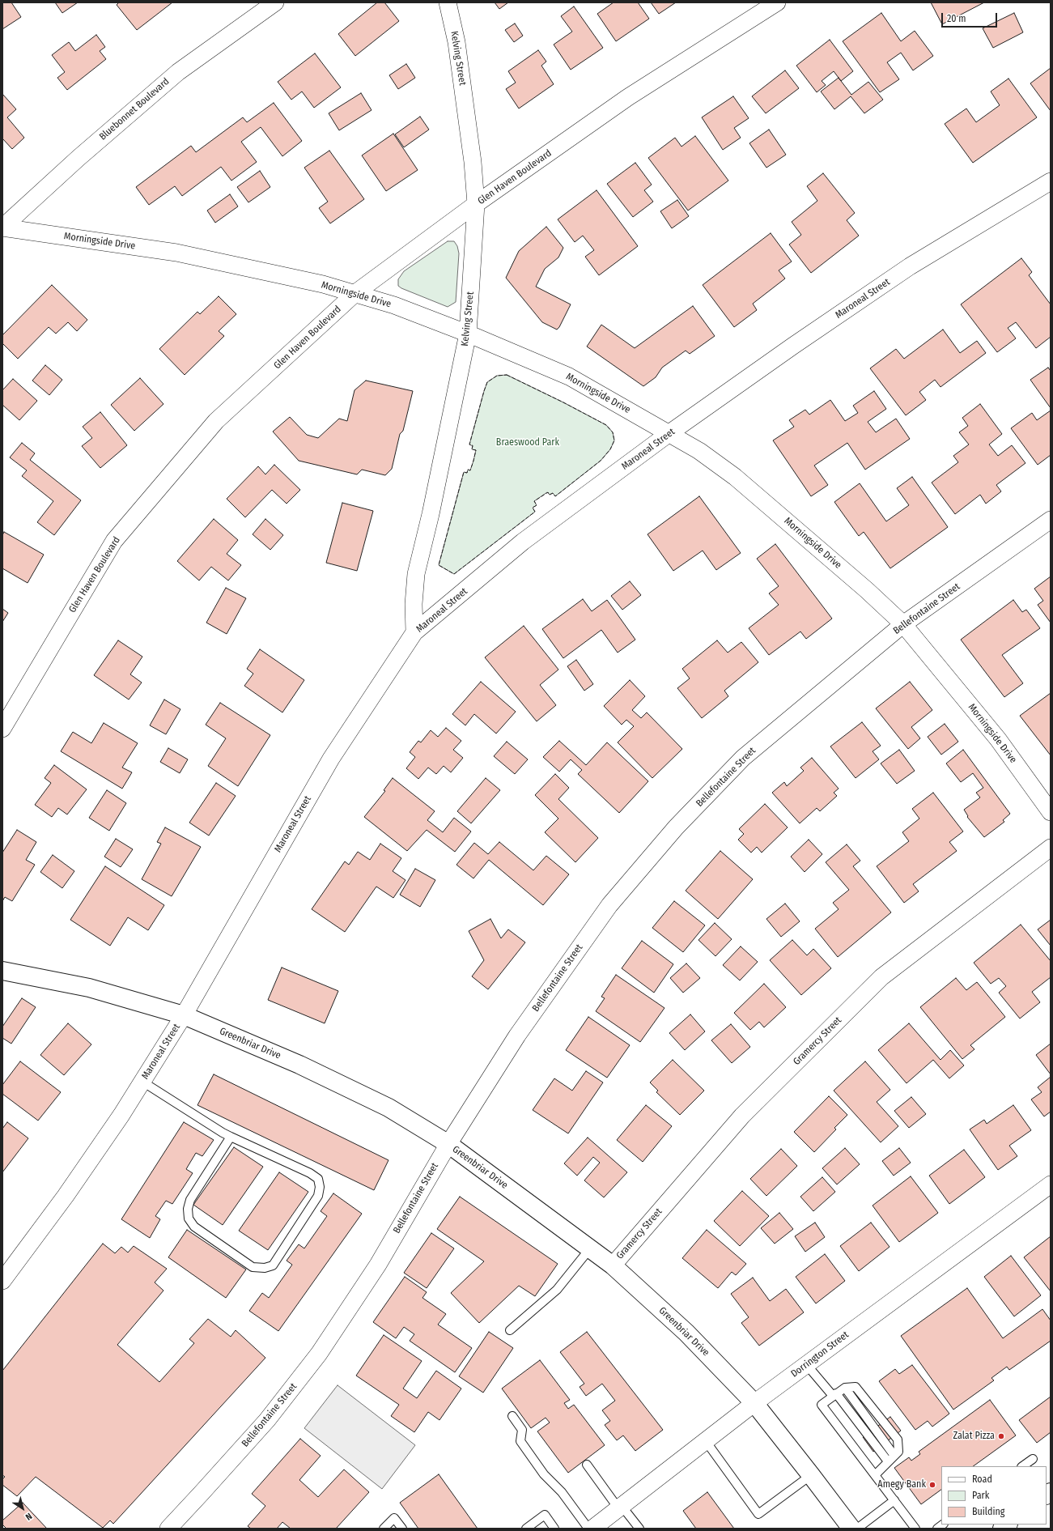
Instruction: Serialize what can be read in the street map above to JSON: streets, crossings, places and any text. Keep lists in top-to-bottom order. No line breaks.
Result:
{"streets":{"main road":["Greenbriar Drive"],"street":["Kelving Street","Bluebonnet Boulevard","Glen Haven Boulevard","Morningside Drive","Maroneal Street","Bellefontaine Street","Gramercy Street","Dorrington Street"]},"crossings":[["Kelving Street","Glen Haven Boulevard"],["Kelving Street","Morningside Drive"],["Kelving Street","Maroneal Street"],["Bluebonnet Boulevard","Morningside Drive"],["Glen Haven Boulevard","Morningside Drive"],["Morningside Drive","Maroneal Street"],["Morningside Drive","Bellefontaine Street"],["Maroneal Street","Greenbriar Drive"],["Bellefontaine Street","Greenbriar Drive"],["Gramercy Street","Greenbriar Drive"],["Greenbriar Drive","Dorrington Street"]],"parks":["Braeswood Park"],"places":["Zalat Pizza","Amegy Bank"],"legend":["Road","Park","Building"],"scale_bar":"20 m","north":"bottom right"}
